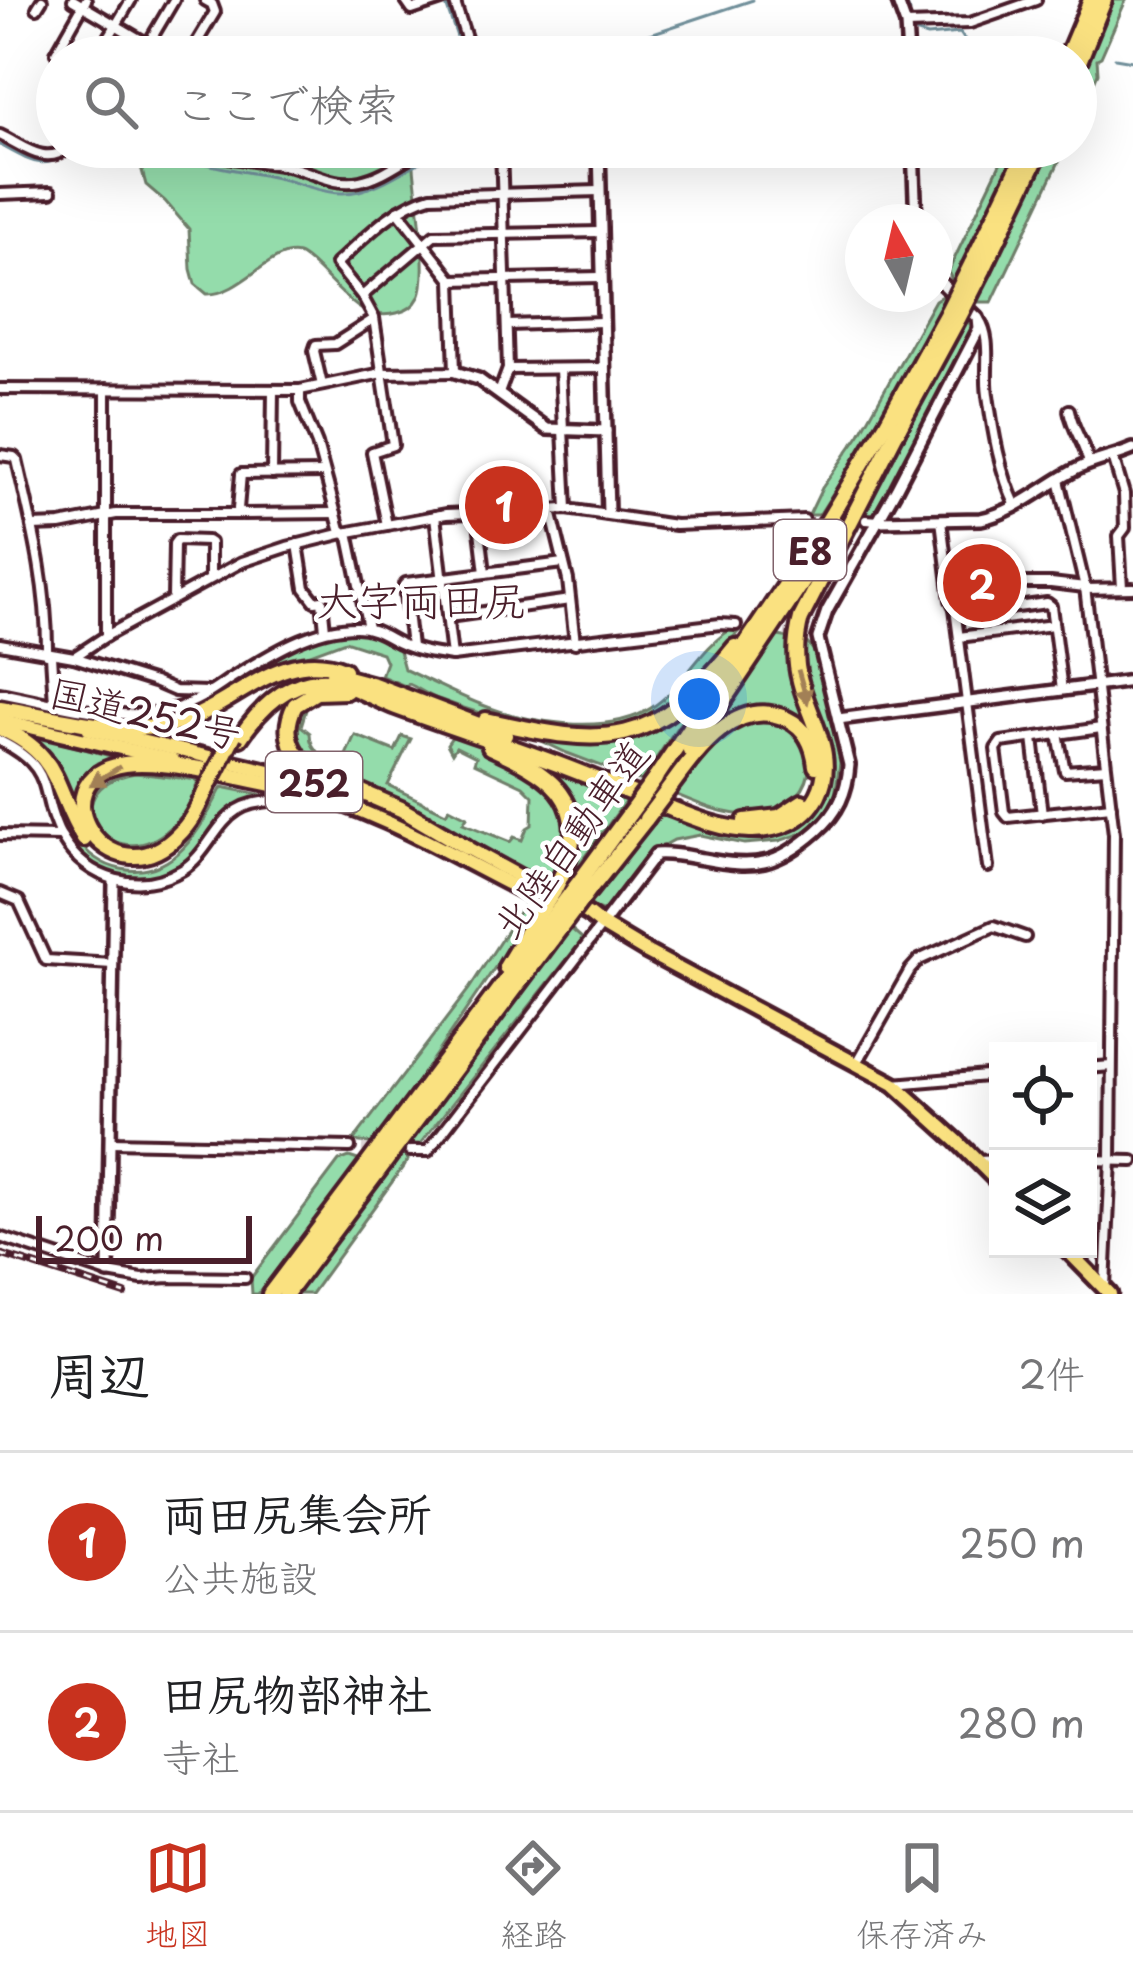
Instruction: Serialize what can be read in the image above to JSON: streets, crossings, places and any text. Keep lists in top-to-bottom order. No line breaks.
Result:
{"streets":{"highway":["E8","国道252号","252","北陸自動車道"]},"districts":["大字両田尻"],"scale_bar":"200 m","north":"top","page":{"search":"ここで検索","pins":["1","2"],"scale":"200 m","heading":["周辺","2件"],"list":[{"mark":"1","name":"両田尻集会所","note":"公共施設","value":"250 m"},{"mark":"2","name":"田尻物部神社","note":"寺社","value":"280 m"}],"nav":["地図","経路","保存済み"]}}
